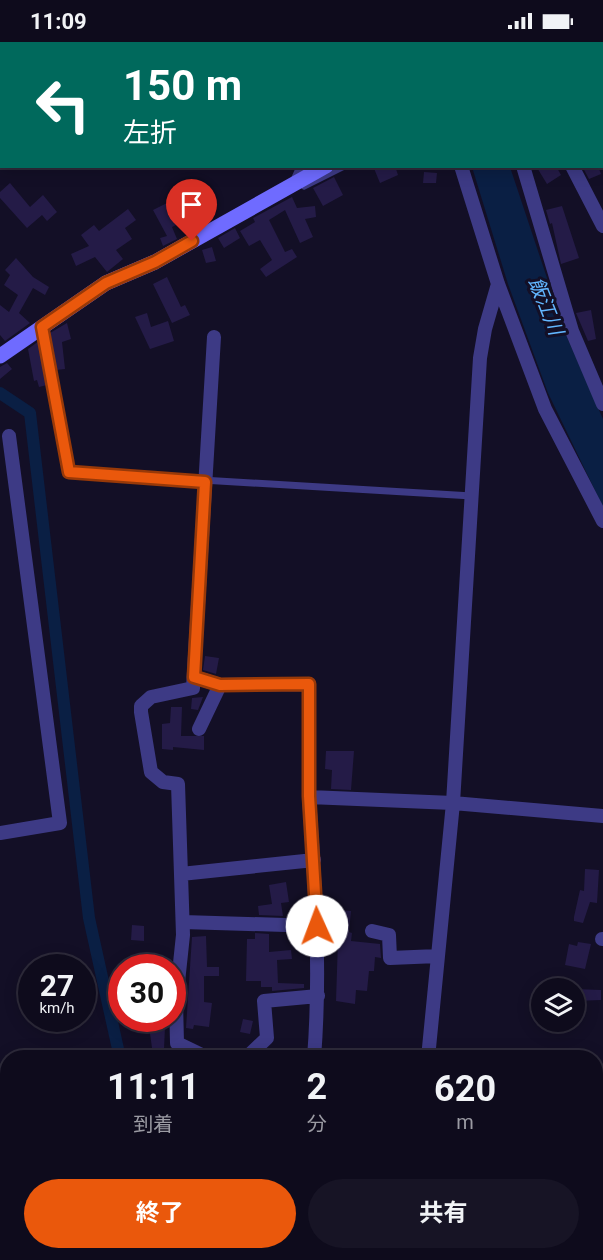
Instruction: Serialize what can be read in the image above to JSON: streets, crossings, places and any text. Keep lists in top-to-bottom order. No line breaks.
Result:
{"water":["飯江川"],"page":{"status":"11:09","turn":["150 m","左折"],"speed":"27 km/h","limit":"30","eta":["11:11","到着","2","分","620","m"],"buttons":["終了","共有"]}}
